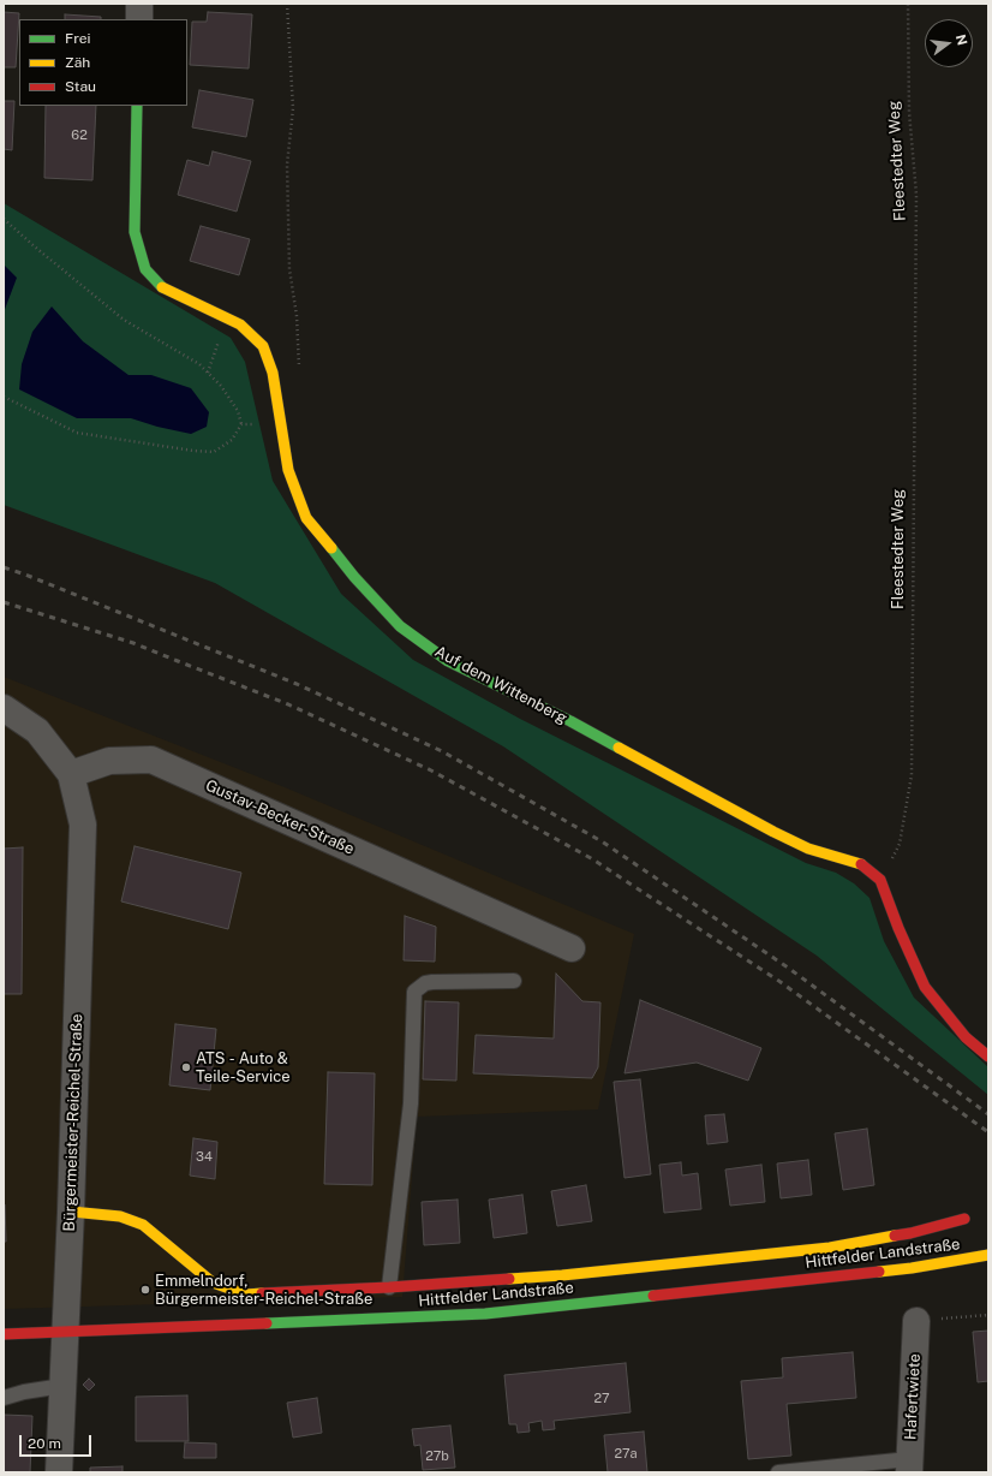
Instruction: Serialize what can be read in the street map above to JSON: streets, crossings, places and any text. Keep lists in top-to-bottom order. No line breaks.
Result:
{"streets":{"street":["Auf dem Wittenberg","Gustav-Becker-Straße","Bürgermeister-Reichel-Straße","Hittfelder Landstraße","Hafertwiete"],"path":["Fleestedter Weg"]},"crossings":[["Fleestedter Weg","Auf dem Wittenberg"],["Gustav-Becker-Straße","Bürgermeister-Reichel-Straße"],["Bürgermeister-Reichel-Straße","Hittfelder Landstraße"]],"places":["ATS - Auto & Teile-Service","Emmelndorf, Bürgermeister-Reichel-Straße"],"house_numbers":["62","34","27","27a","27b"],"legend":["Frei","Zäh","Stau"],"scale_bar":"20 m","north":"right"}
